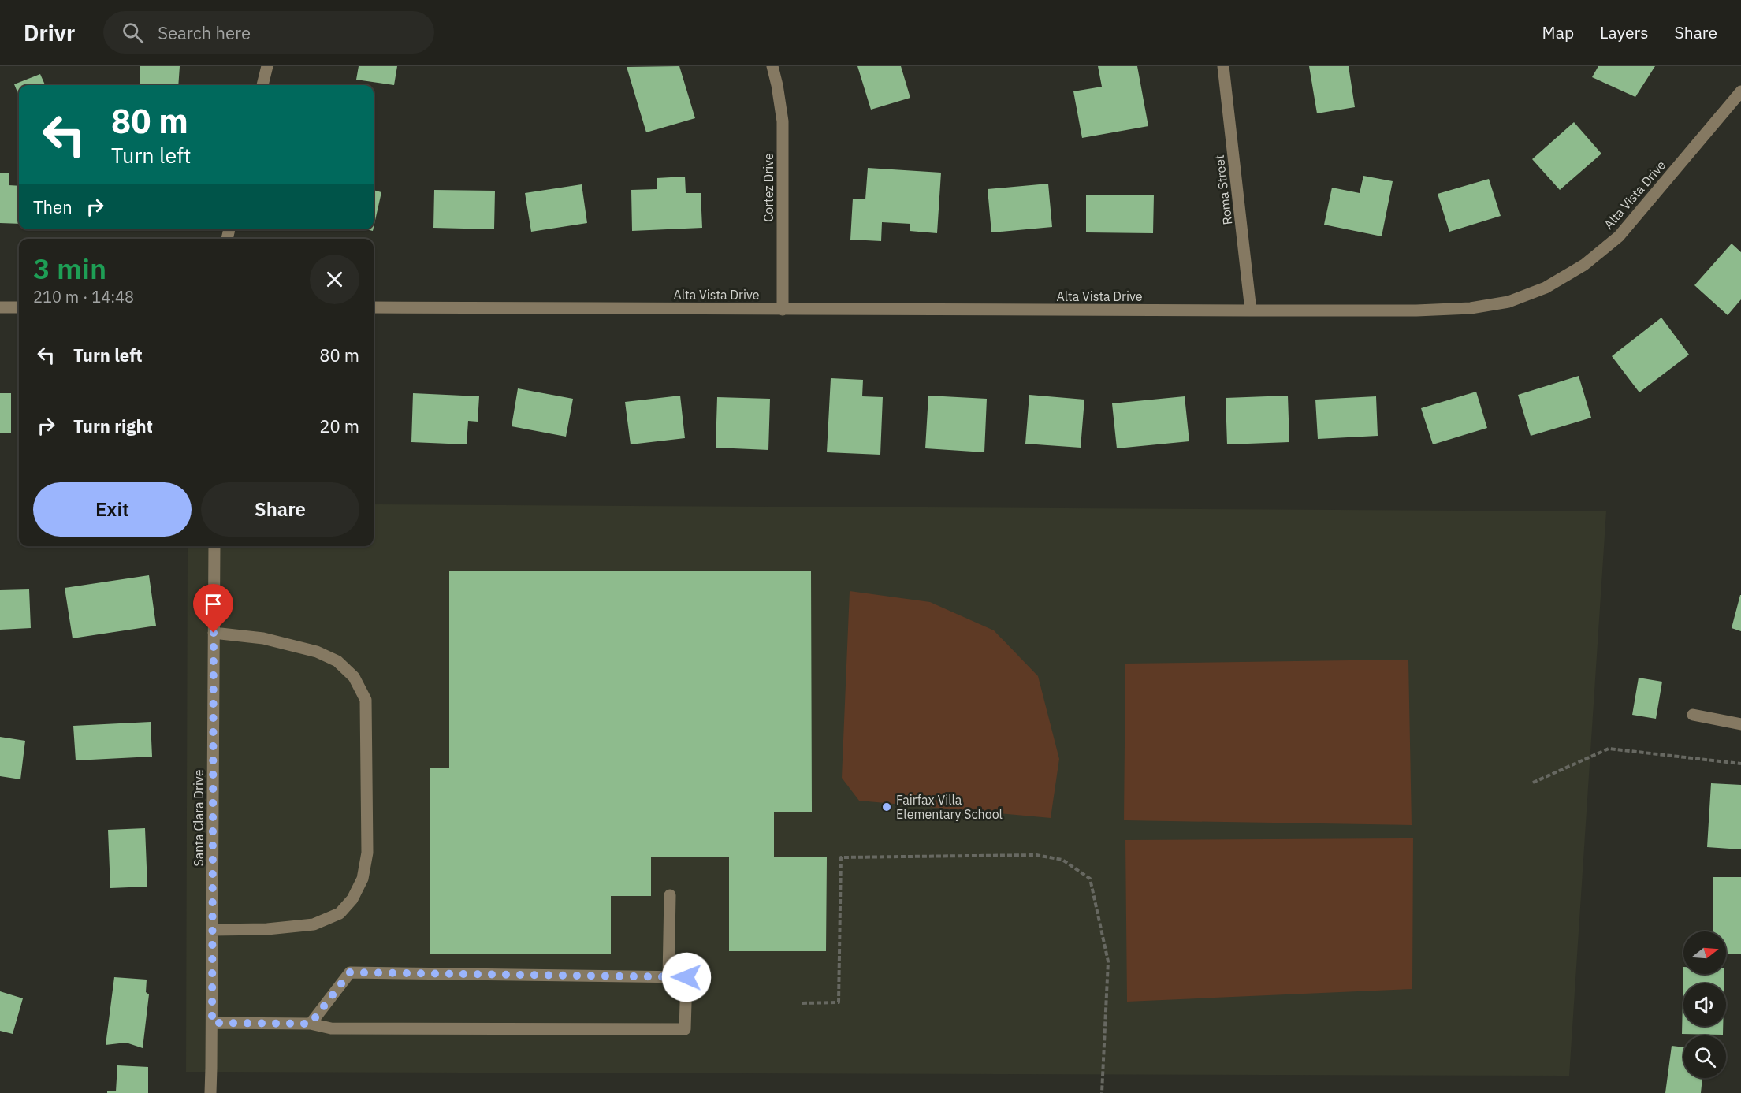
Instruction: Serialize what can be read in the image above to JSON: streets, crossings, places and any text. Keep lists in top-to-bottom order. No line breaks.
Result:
{"streets":{"street":["Cortez Drive","Roma Street","Alta Vista Drive","Santa Clara Drive"]},"crossings":[["Cortez Drive","Alta Vista Drive"],["Roma Street","Alta Vista Drive"]],"places":["Fairfax Villa Elementary School"],"north":"right","page":{"header":"Drivr","search":"Search here","nav":["Map","Layers","Share"],"turn":["80 m","Turn left"],"then":"Then","heading":["3 min","210 m · 14:48"],"list":[{"name":"Turn left","value":"80 m"},{"name":"Turn right","value":"20 m"}],"buttons":["Exit","Share"]}}
